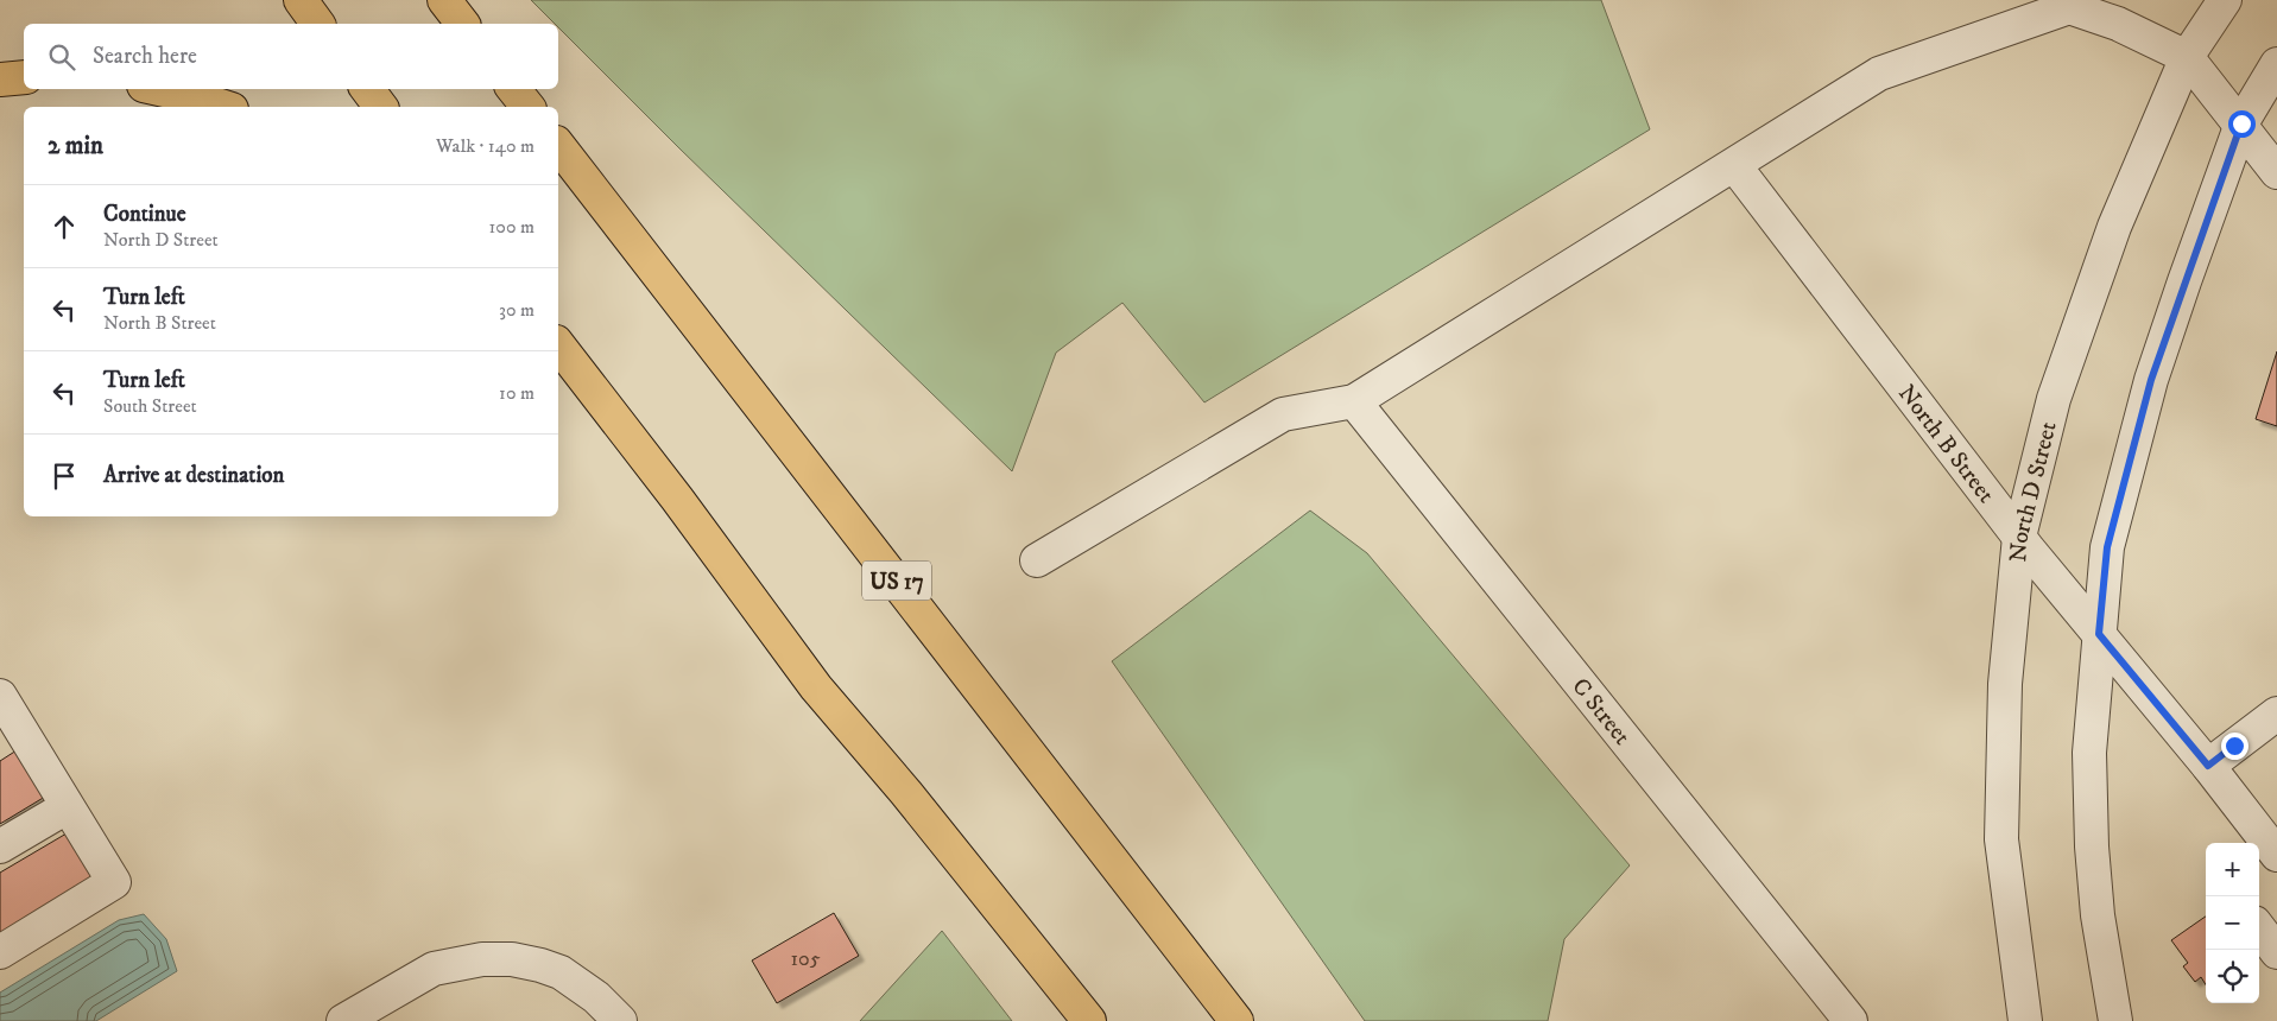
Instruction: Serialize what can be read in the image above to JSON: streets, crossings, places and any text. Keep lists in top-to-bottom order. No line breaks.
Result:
{"streets":{"highway":["US 17"],"street":["North B Street","North D Street","C Street"]},"crossings":[["North B Street","North D Street"]],"house_numbers":["105"],"page":{"search":"Search here","heading":["2 min","Walk · 140 m"],"list":[["Continue","North D Street","100 m"],["Turn left","North B Street","30 m"],["Turn left","South Street","10 m"],"Arrive at destination"],"map_buttons":["+","−"]}}
